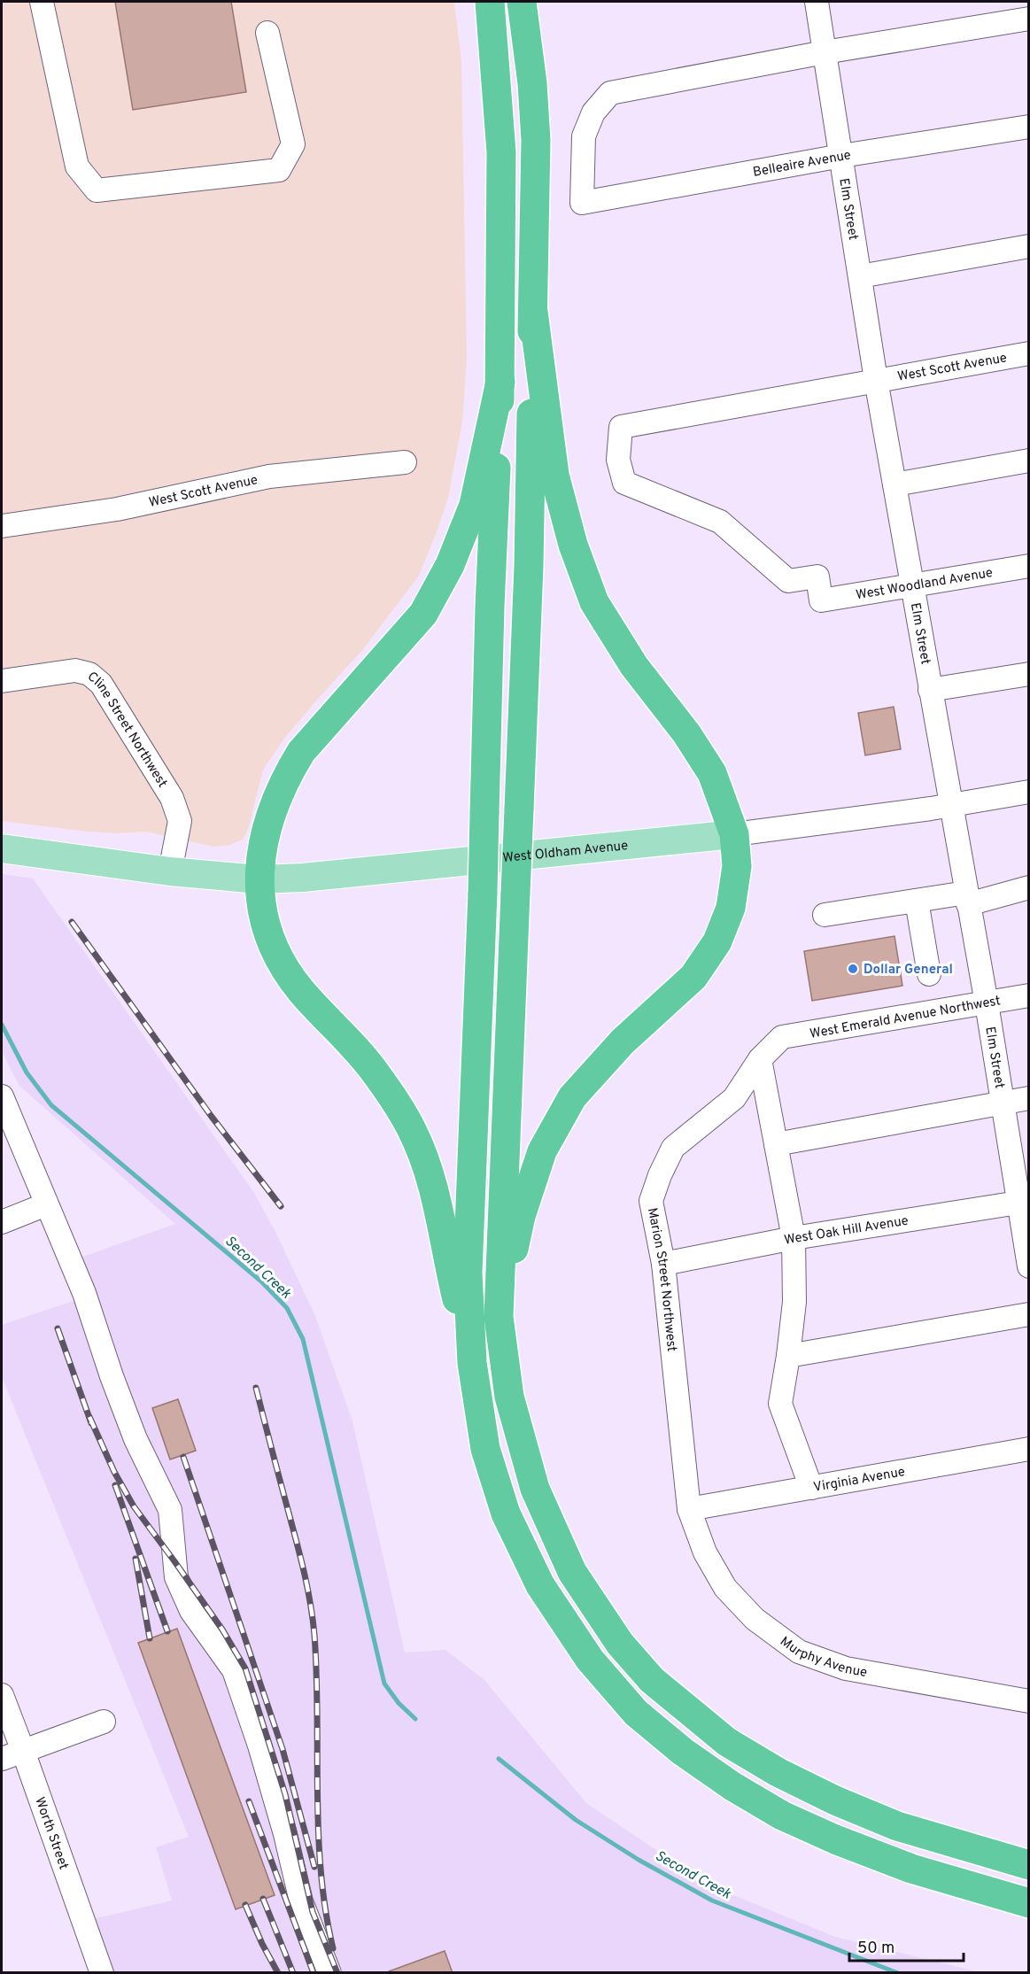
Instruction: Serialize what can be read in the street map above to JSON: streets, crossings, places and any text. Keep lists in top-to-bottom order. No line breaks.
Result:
{"streets":{"main road":["West Oldham Avenue"],"street":["Belleaire Avenue","Elm Street","West Scott Avenue","West Woodland Avenue","Cline Street Northwest","West Emerald Avenue Northwest","West Oak Hill Avenue","Marion Street Northwest","Virginia Avenue","Murphy Avenue","Worth Street"]},"crossings":[["Belleaire Avenue","Elm Street"],["Elm Street","West Scott Avenue"],["Elm Street","West Woodland Avenue"],["Elm Street","West Oldham Avenue"],["Elm Street","West Emerald Avenue Northwest"],["Elm Street","West Oak Hill Avenue"],["West Scott Avenue","West Woodland Avenue"],["Cline Street Northwest","West Oldham Avenue"],["West Emerald Avenue Northwest","Marion Street Northwest"],["West Oak Hill Avenue","Marion Street Northwest"],["Marion Street Northwest","Virginia Avenue"],["Marion Street Northwest","Murphy Avenue"],["Virginia Avenue","Murphy Avenue"]],"water":["Second Creek"],"places":["Dollar General"],"scale_bar":"50 m"}
